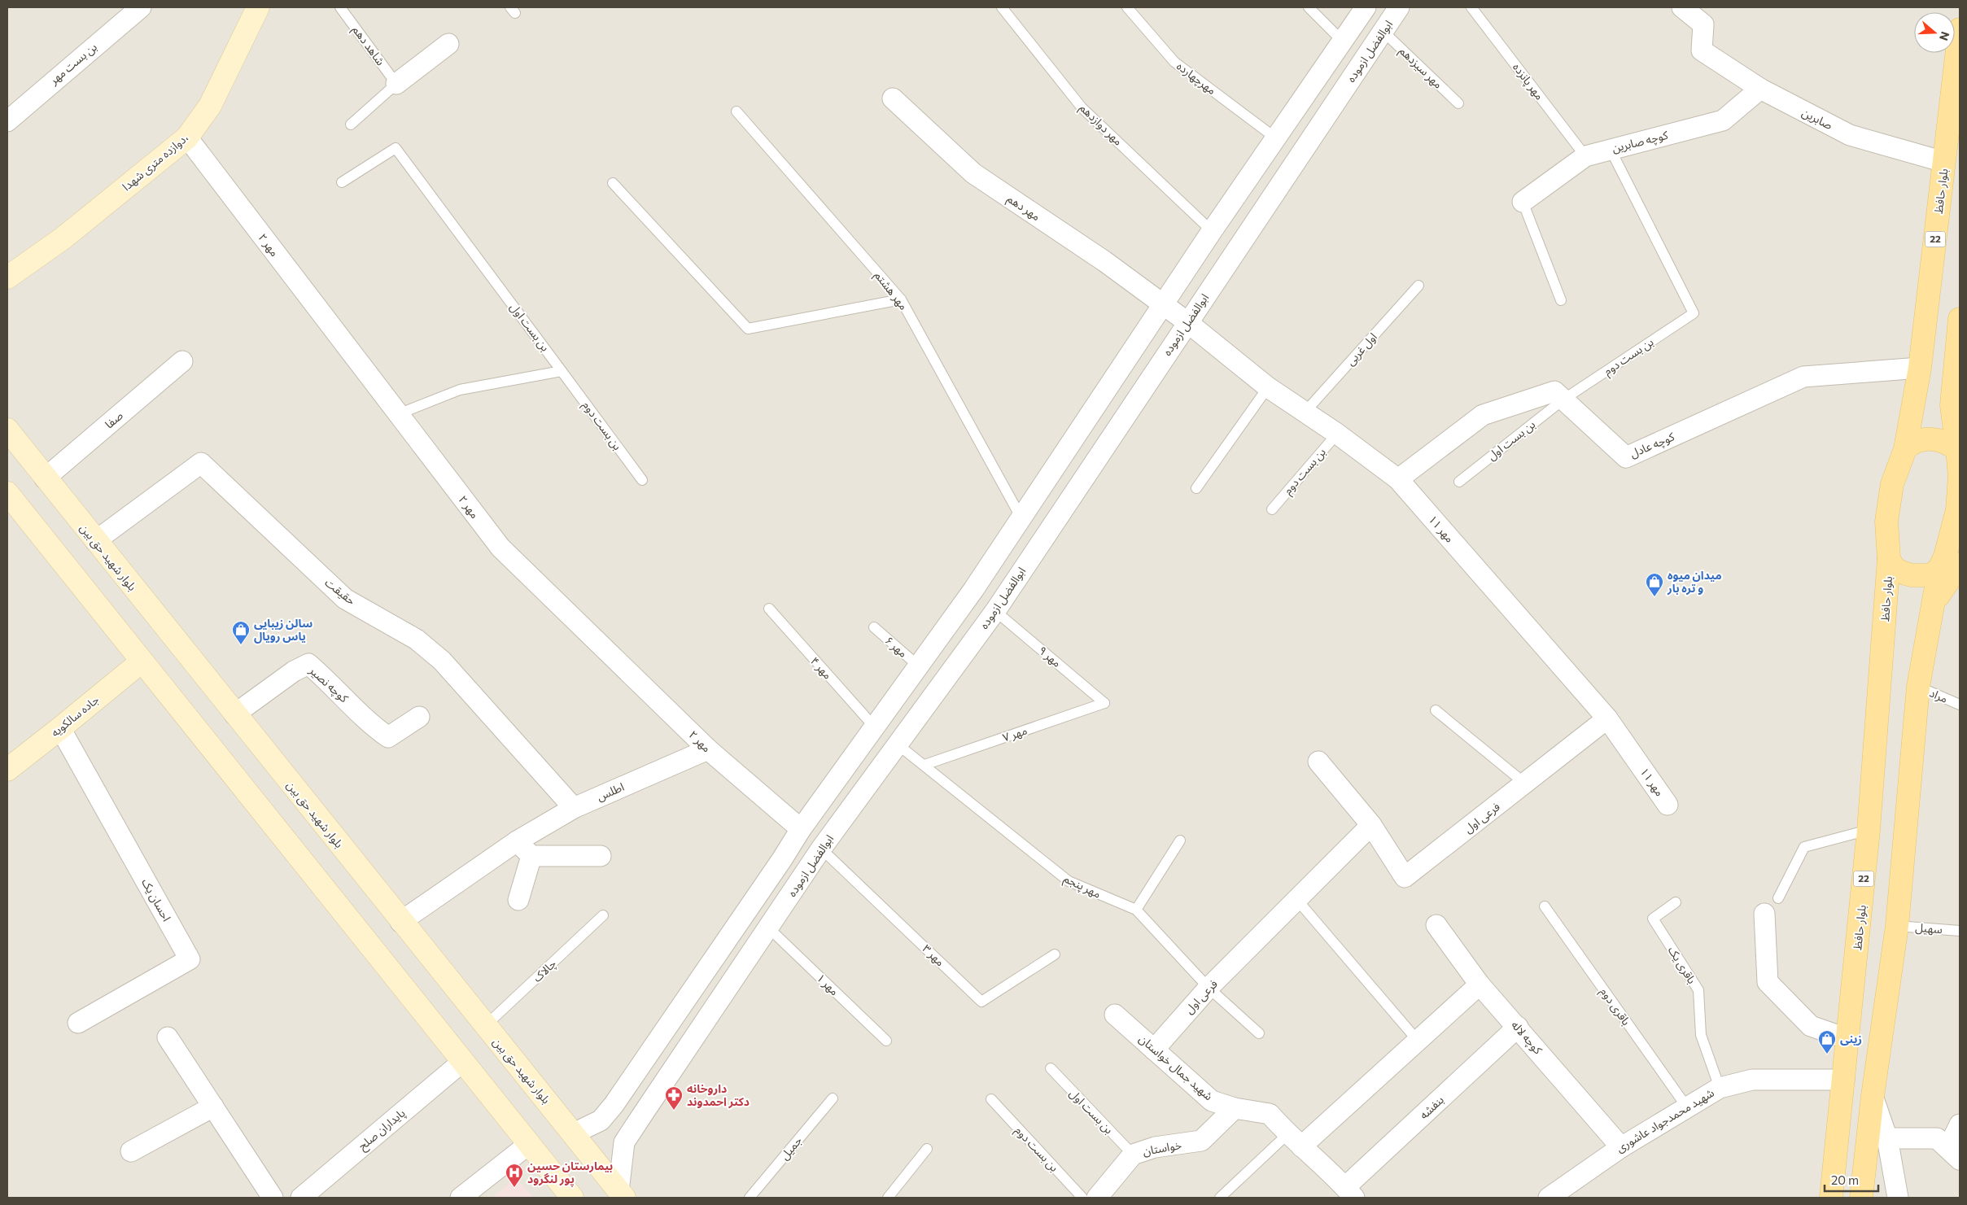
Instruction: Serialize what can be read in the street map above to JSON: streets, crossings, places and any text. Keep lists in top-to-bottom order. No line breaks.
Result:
{"streets":{"main road":["دوازده متری شهدا،","بلوار حافظ","22","بلوار شهید حق بین","جاده سالکویه"],"street":["ابوالفضل ازموده","بن بست مهر","صابرین","کوچه صابرین","مهر دهم","مهر ۲","صفا","کوچه عادل","مهر ۱۱","حقیقت","کوچه نصیر","اطلس","فرعی اول","احسان یک","کوچه لاله","شهید جمال خواستان","بنفشه","شهید محمدجواد عاشوری","پایداران صلح","خواستان"],"lane":["شاهد دهم","مهر سیزدهم","مهرچهارده","مهر پانزده","مهر دوازدهم","مهر هشتم","بن بست اول","اول غربی","بن بست دوم","مهر ۶","مهر ۹","مهر ۴","مراد","مهر ۷","مهر پنجم","سهیل","مهر ۳","باقری یک","چالاک","مهر ۱","باقری دوم","جمیل"]},"crossings":[["ابوالفضل ازموده","مهر سیزدهم"],["ابوالفضل ازموده","مهر ۱۱"],["ابوالفضل ازموده","بلوار شهید حق بین"],["ابوالفضل ازموده","مهر ۹"],["ابوالفضل ازموده","مهر پنجم"],["ابوالفضل ازموده","مهر ۳"],["ابوالفضل ازموده","مهر ۱"],["مهر پانزده","کوچه صابرین"],["صابرین","کوچه صابرین"],["صابرین","بلوار حافظ"],["کوچه صابرین","بن بست دوم"],["دوازده متری شهدا،","مهر ۲"],["بلوار حافظ","22"],["بلوار حافظ","کوچه عادل"],["بلوار حافظ","شهید محمدجواد عاشوری"],["مهر دهم","مهر ۱۱"],["مهر ۲","اطلس"],["بن بست اول","بن بست دوم"],["بن بست اول","کوچه عادل"],["بن بست اول","خواستان"],["اول غربی","مهر ۱۱"],["بن بست دوم","کوچه عادل"],["بن بست دوم","مهر ۱۱"],["صفا","بلوار شهید حق بین"],["کوچه عادل","مهر ۱۱"],["مهر ۱۱","فرعی اول"],["بلوار شهید حق بین","حقیقت"],["بلوار شهید حق بین","کوچه نصیر"],["بلوار شهید حق بین","اطلس"],["بلوار شهید حق بین","چالاک"],["حقیقت","اطلس"],["مهر ۹","مهر ۷"],["جاده سالکویه","احسان یک"],["مهر ۷","مهر پنجم"],["فرعی اول","مهر پنجم"],["فرعی اول","شهید جمال خواستان"],["باقری یک","شهید محمدجواد عاشوری"],["باقری دوم","شهید محمدجواد عاشوری"],["کوچه لاله","بنفشه"],["کوچه لاله","شهید محمدجواد عاشوری"],["شهید جمال خواستان","بنفشه"],["شهید جمال خواستان","خواستان"]],"places":{"shop":["میدان میوه و تره بار","سالن زیبایی یاس رویال","زینی"],"pharmacy":["داروخانه دکتر احمدوند"],"hospital":["بیمارستان حسین پور لنگرود"]},"scale_bar":"20 m","north":"right"}
